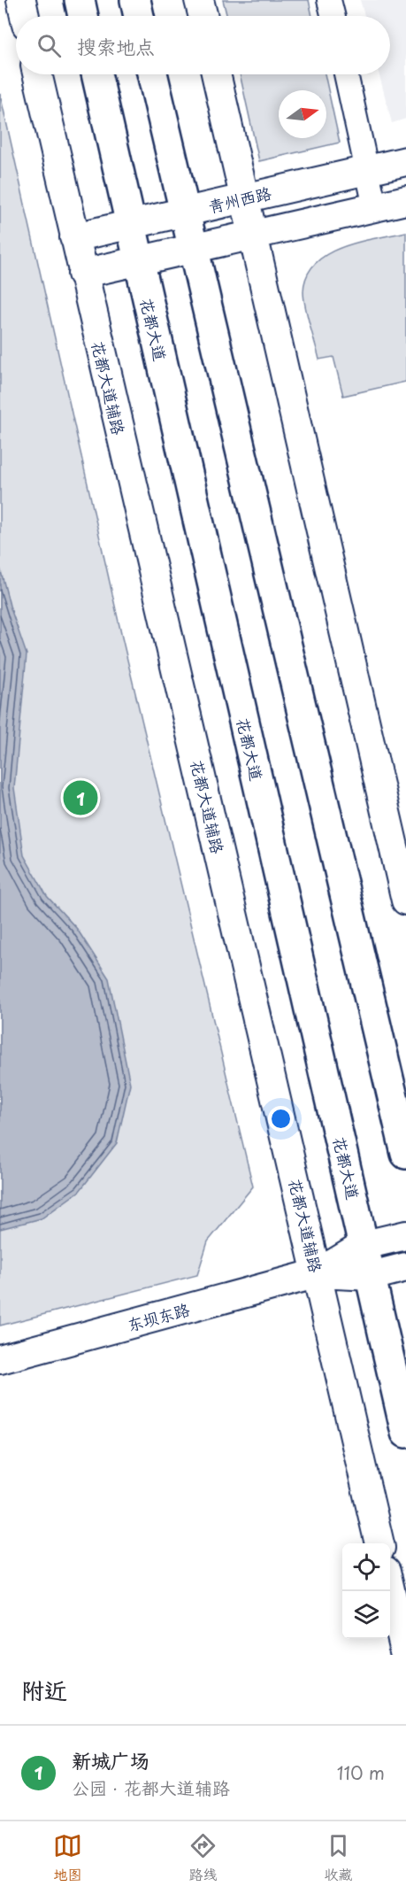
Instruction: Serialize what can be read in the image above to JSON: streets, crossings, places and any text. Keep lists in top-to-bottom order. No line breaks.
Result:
{"streets":{"main road":["花都大道"],"street":["青州西路","花都大道辅路","东坝东路"]},"crossings":[["青州西路","花都大道"],["青州西路","花都大道辅路"],["花都大道辅路","东坝东路"]],"north":"right","page":{"search":"搜索地点","pins":"1","heading":"附近","list":[{"mark":"1","name":"新城广场","note":"公园 · 花都大道辅路","value":"110 m"}],"nav":["地图","路线","收藏"]}}
